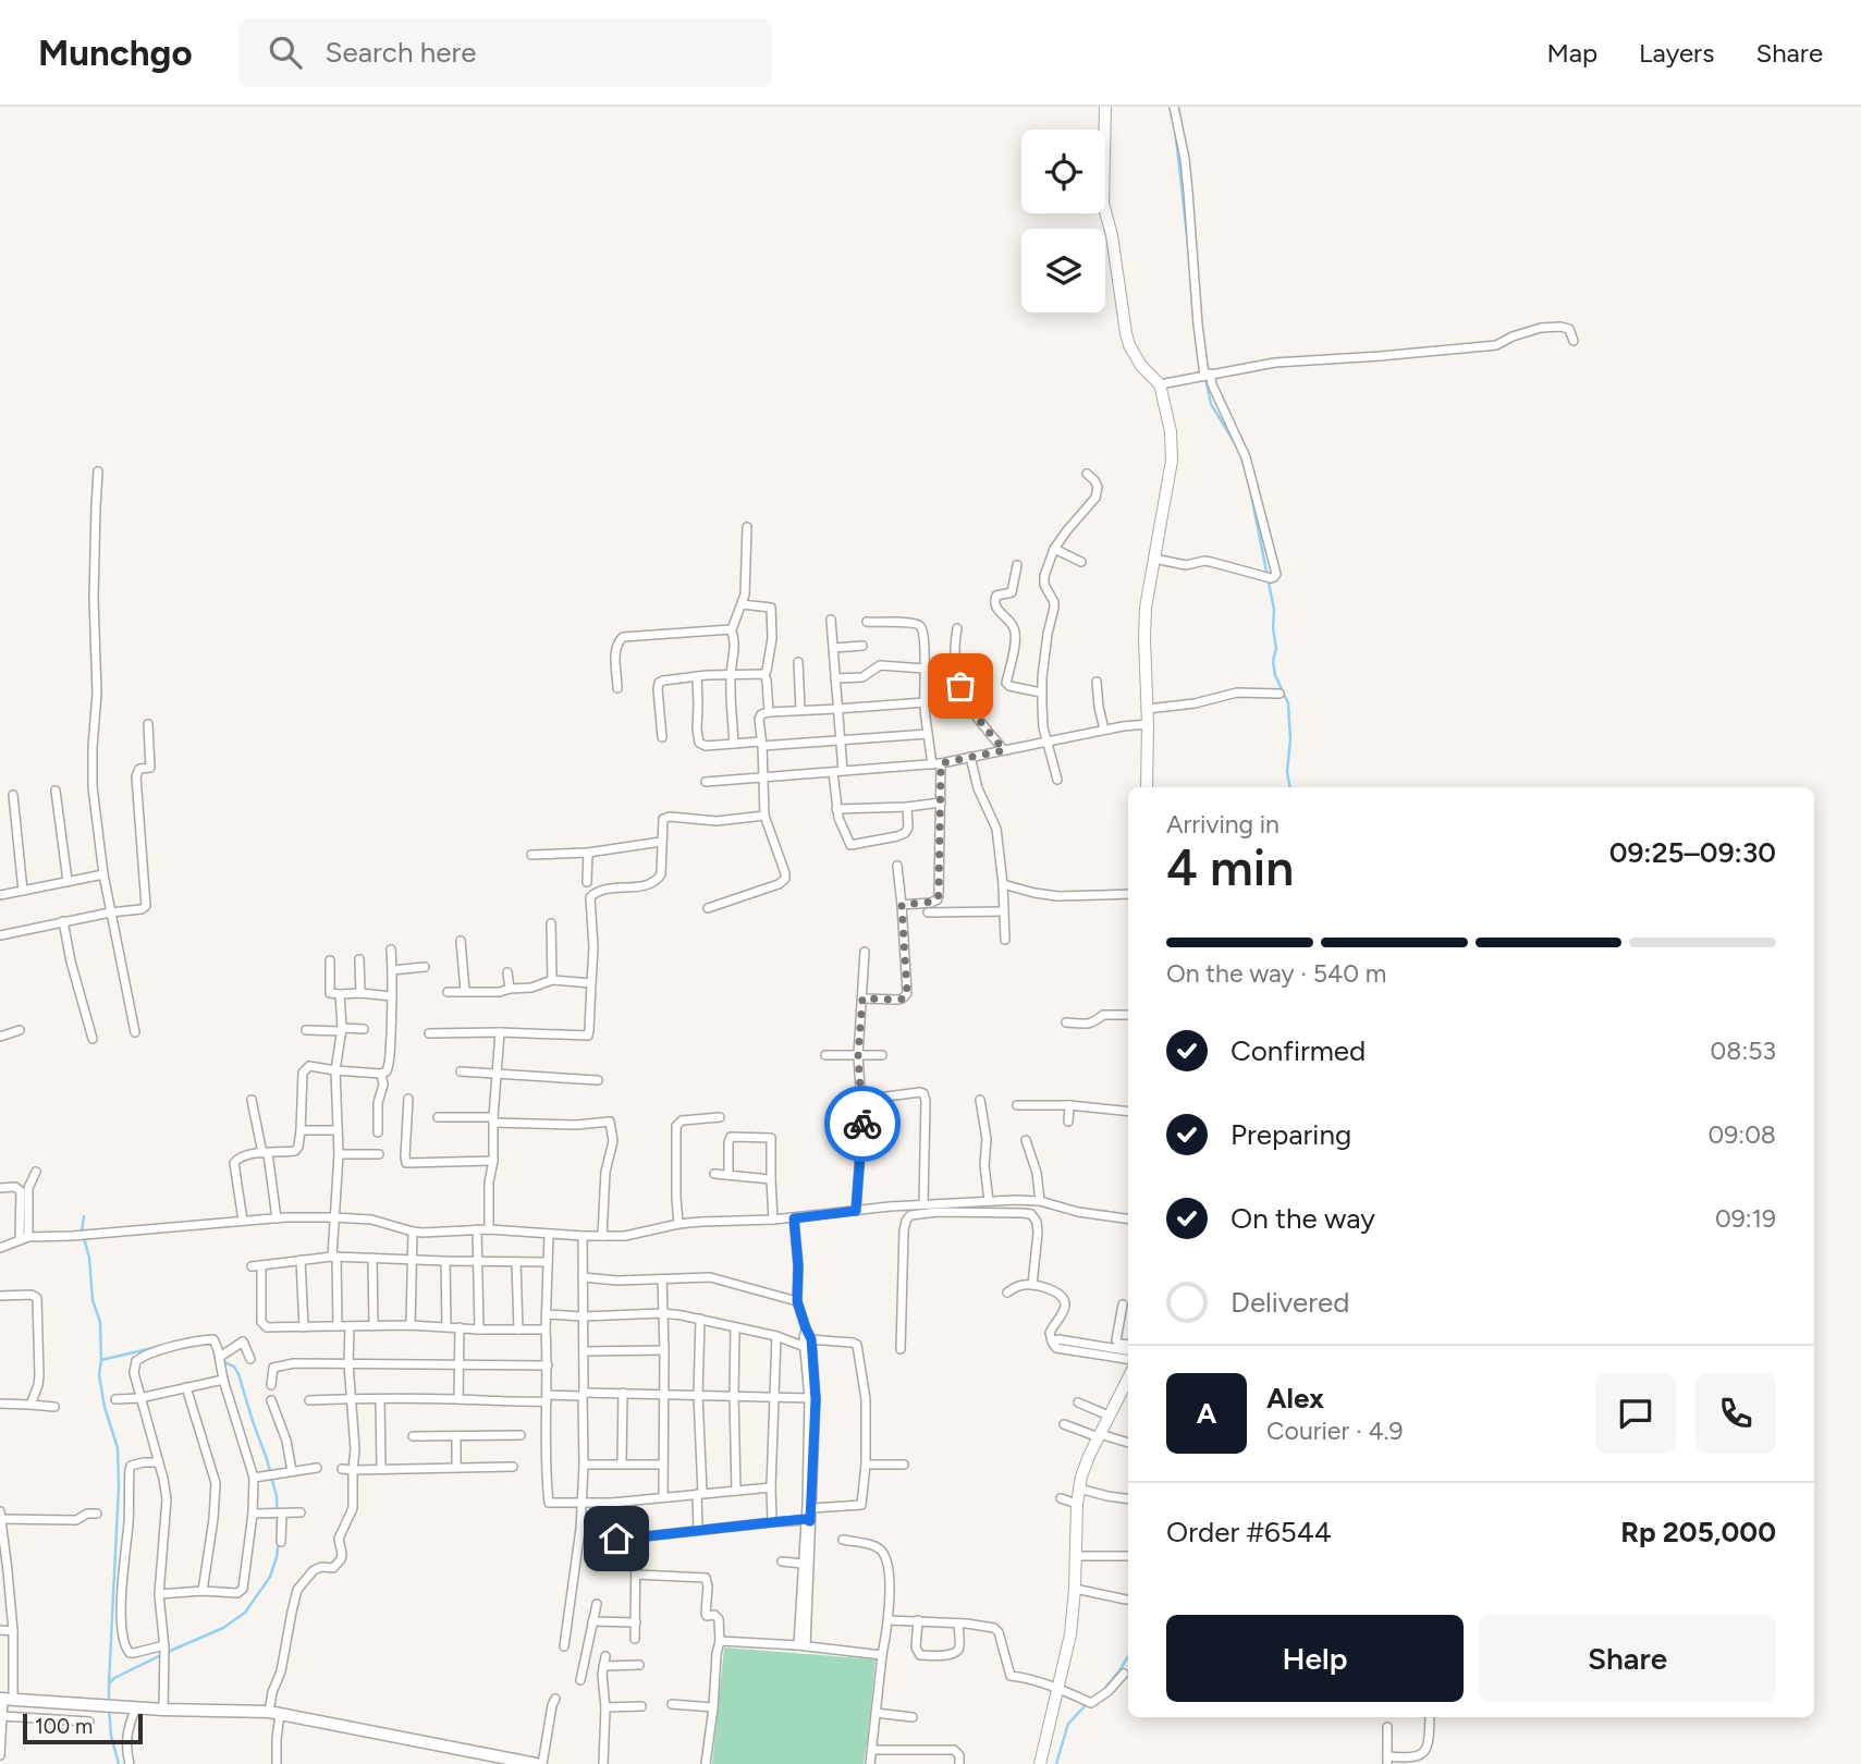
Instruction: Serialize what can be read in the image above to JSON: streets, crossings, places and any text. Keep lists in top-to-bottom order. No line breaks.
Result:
{"scale_bar":"100 m","page":{"header":"Munchgo","search":"Search here","nav":["Map","Layers","Share"],"heading":["4 min","Arriving in","09:25–09:30"],"panel":["Alex","Courier · 4.9","Order #6544","Rp 205,000"],"bar":"On the way · 540 m","list":[["Confirmed","08:53"],["Preparing","09:08"],["On the way","09:19"],"Delivered"],"round":"A","buttons":["Help","Share"],"scale":"100 m"}}
